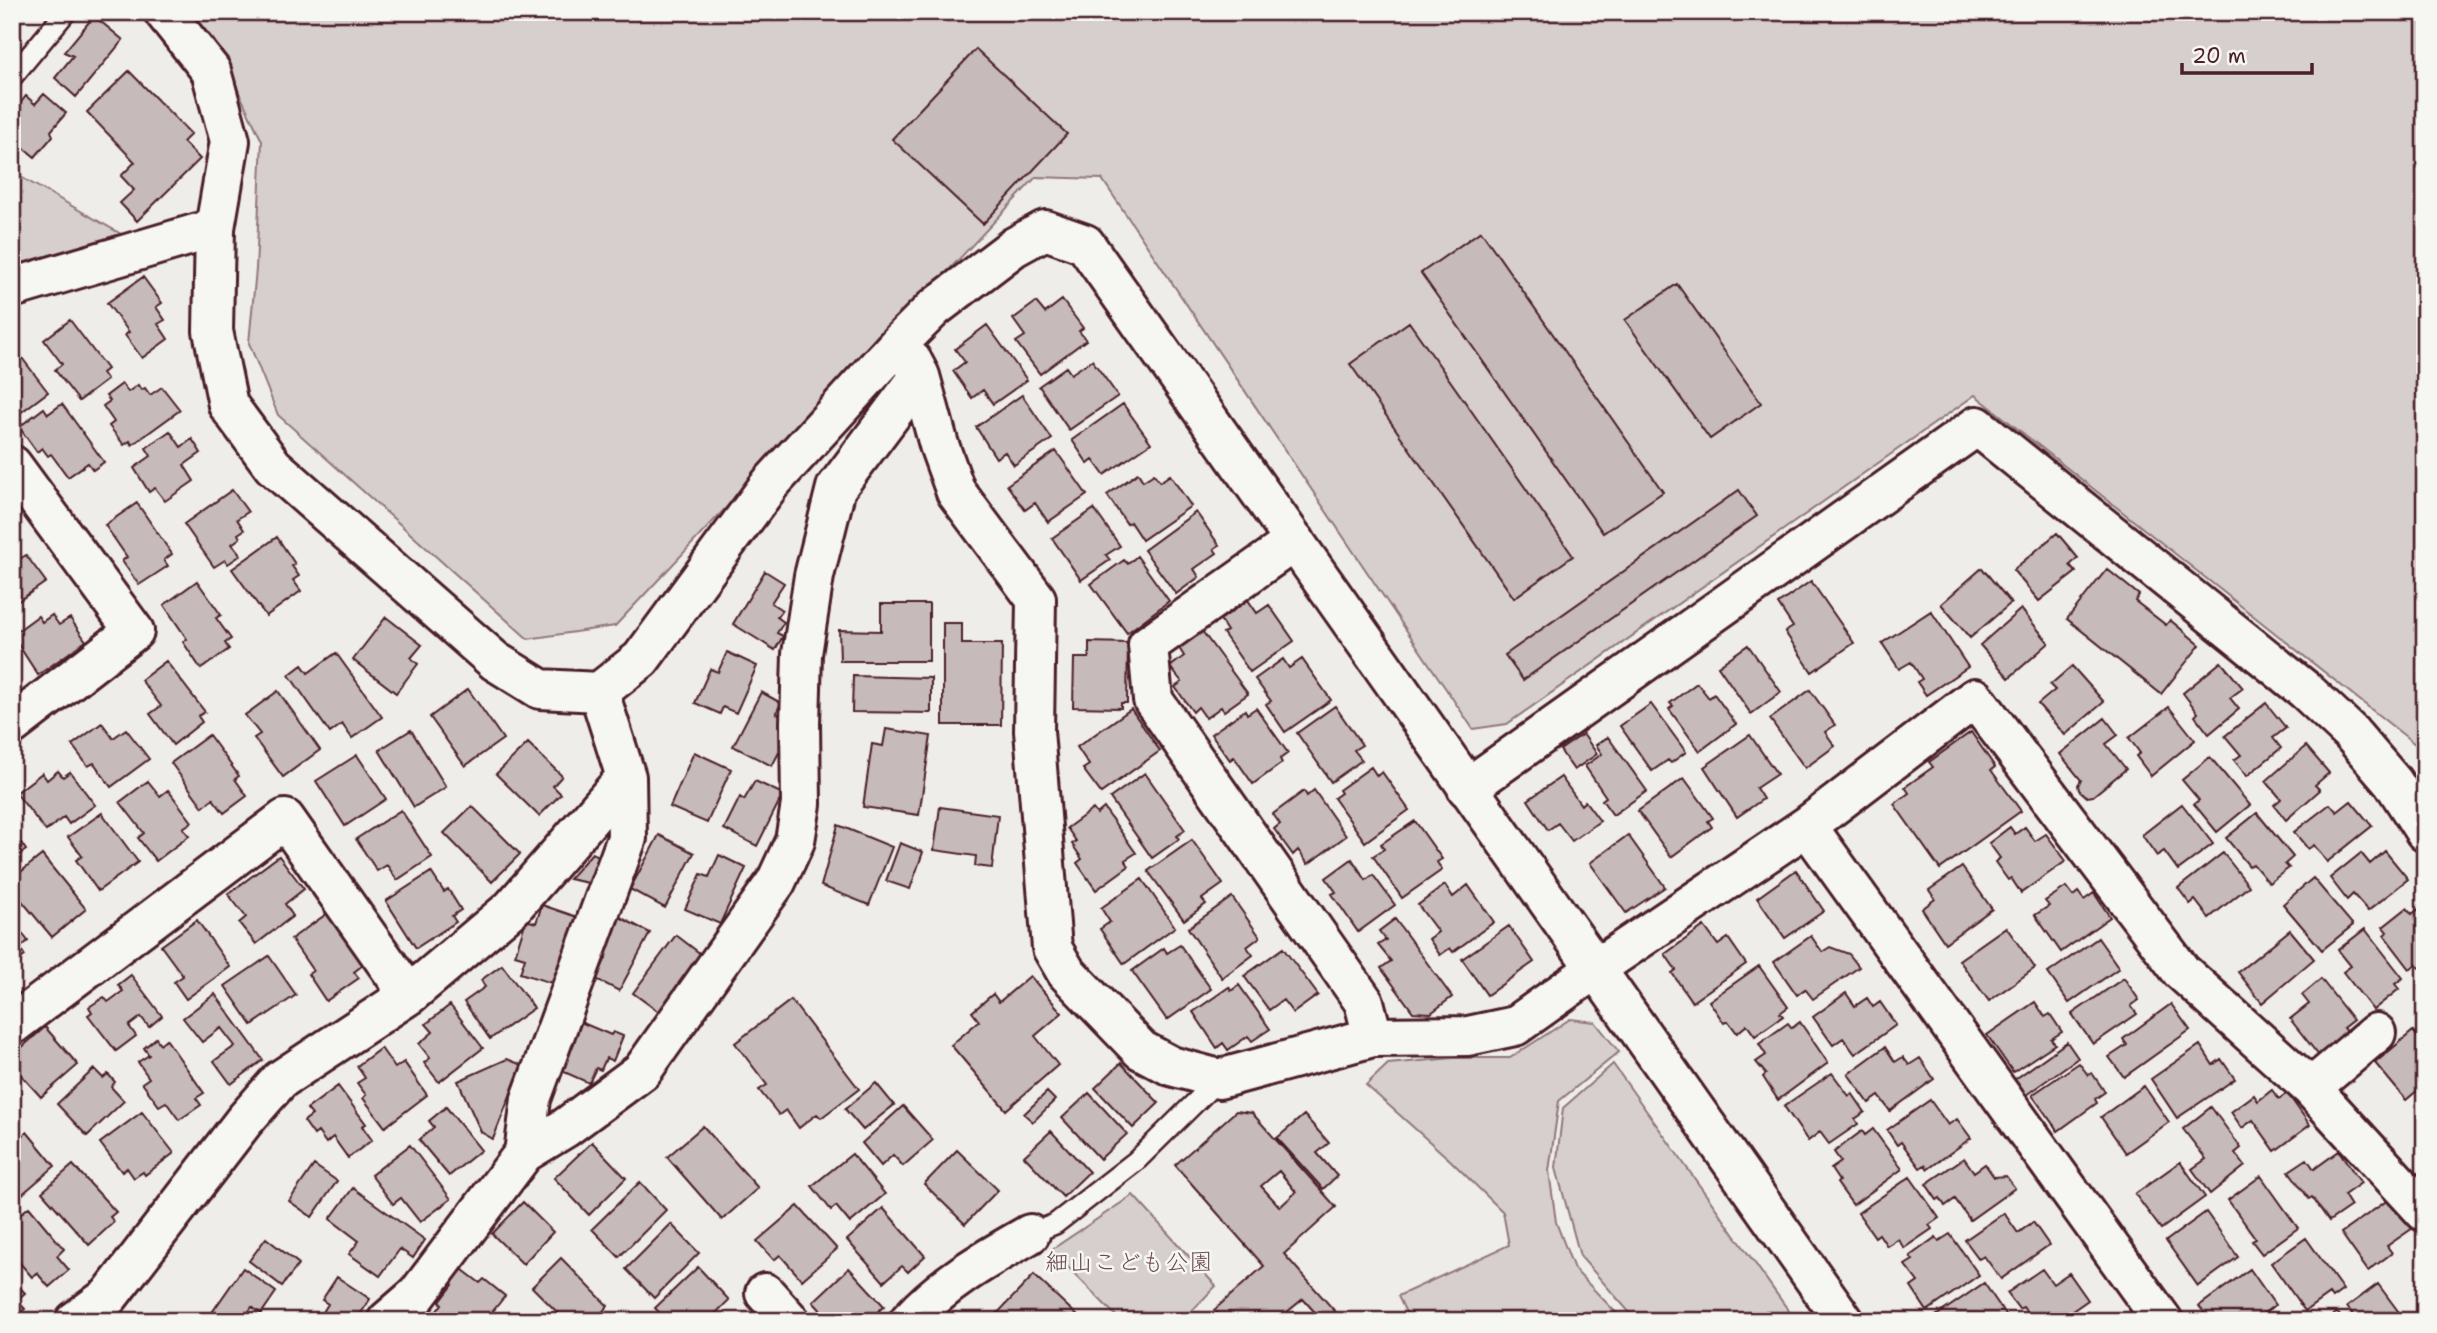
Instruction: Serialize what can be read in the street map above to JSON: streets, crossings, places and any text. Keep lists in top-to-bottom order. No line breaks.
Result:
{"parks":["細山こども公園"],"scale_bar":"20 m"}
